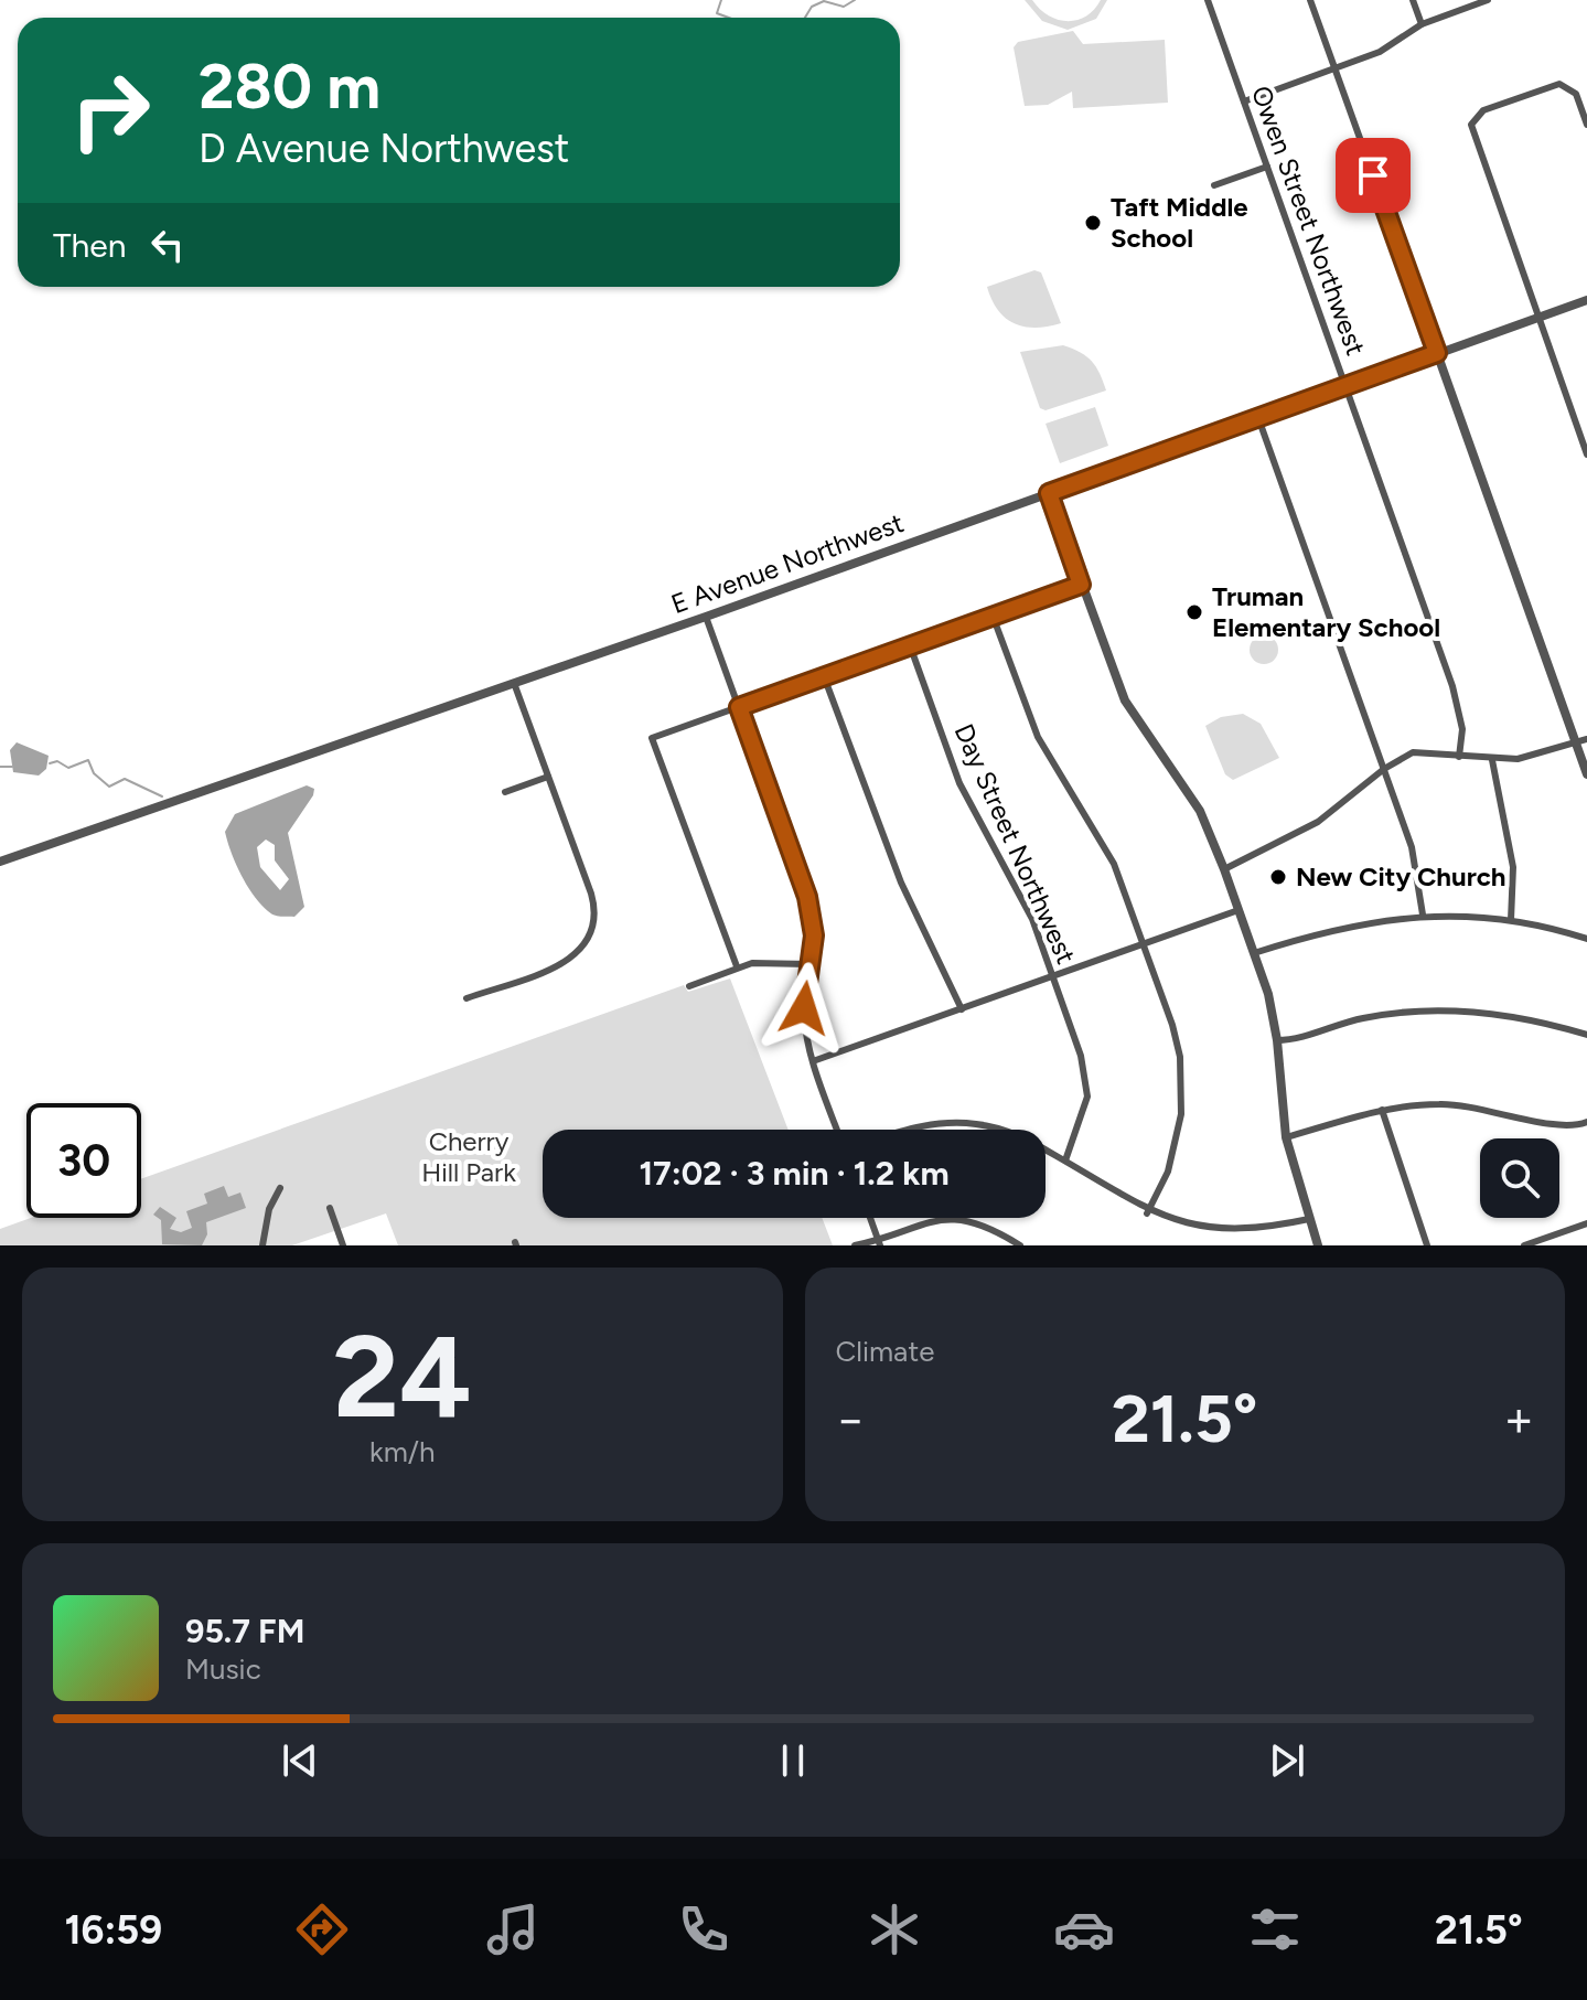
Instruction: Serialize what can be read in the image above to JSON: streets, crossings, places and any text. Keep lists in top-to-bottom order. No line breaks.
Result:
{"streets":{"street":["Owen Street Northwest","E Avenue Northwest","Day Street Northwest"]},"crossings":[["Owen Street Northwest","E Avenue Northwest"]],"parks":["Cherry Hill Park"],"places":["Taft Middle School","Truman Elementary School","New City Church"],"page":{"turn":["280 m","D Avenue Northwest"],"then":"Then","limit":"30","trip":"17:02 · 3 min · 1.2 km","tile":[["24","km/h"],"Climate"],"heat":["−","21.5°","+"],"song":["95.7 FM","Music"],"tabs":["16:59","21.5°"]}}
